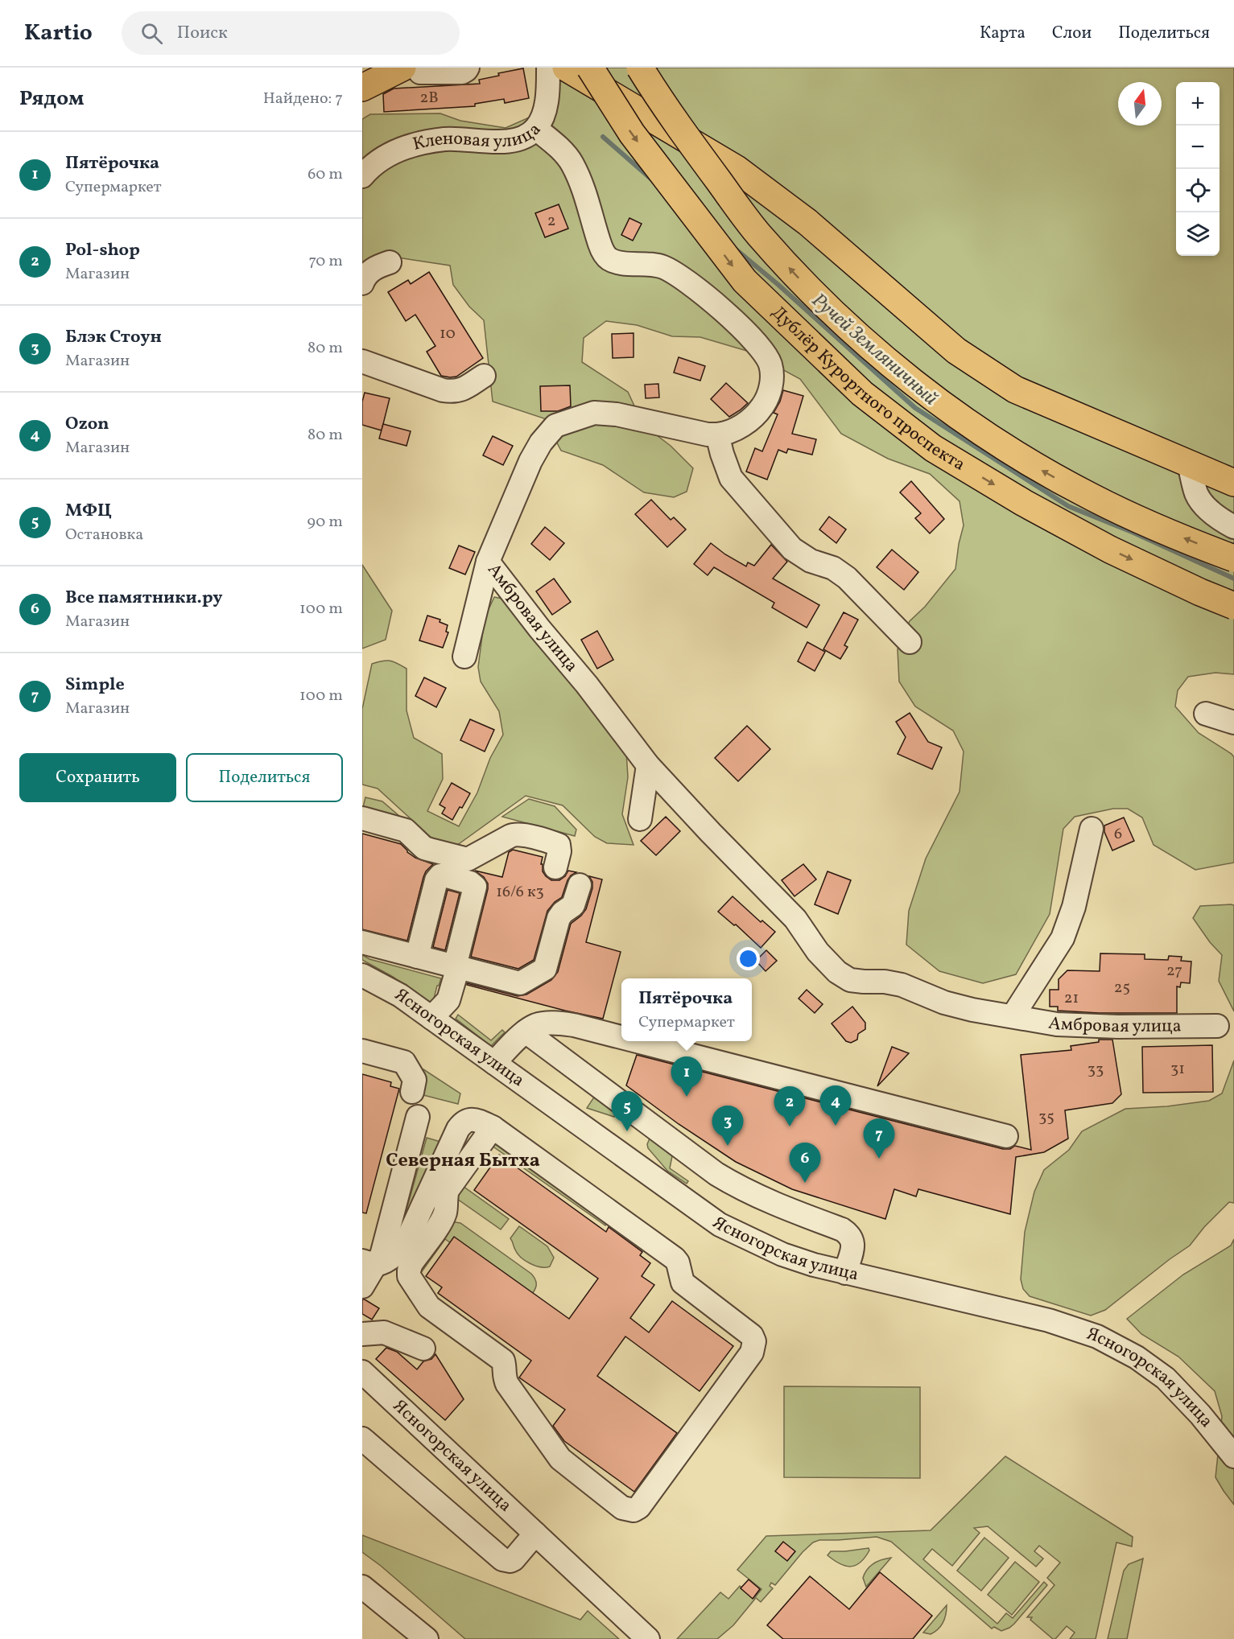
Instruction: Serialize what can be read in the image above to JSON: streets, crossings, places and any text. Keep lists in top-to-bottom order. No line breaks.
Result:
{"streets":{"main road":["Дублёр Курортного проспекта"],"street":["Кленовая улица","Амбровая улица","Ясногорская улица"]},"districts":["Северная Бытха"],"water":["Ручей Земляничный"],"house_numbers":["2В","2","10","6","16/6 к3","27","25","21","31","33","35"],"north":"top","page":{"header":"Kartio","search":"Поиск","nav":["Карта","Слои","Поделиться"],"heading":["Рядом","Найдено: 7"],"map_buttons":["+","−"],"list":[{"mark":"1","name":"Пятёрочка","note":"Супермаркет","value":"60 m"},{"mark":"2","name":"Pol-shop","note":"Магазин","value":"70 m"},{"mark":"3","name":"Блэк Стоун","note":"Магазин","value":"80 m"},{"mark":"4","name":"Ozon","note":"Магазин","value":"80 m"},{"mark":"5","name":"МФЦ","note":"Остановка","value":"90 m"},{"mark":"6","name":"Все памятники.ру","note":"Магазин","value":"100 m"},{"mark":"7","name":"Simple","note":"Магазин","value":"100 m"}],"buttons":["Сохранить","Поделиться"],"popup":["Пятёрочка","Супермаркет"],"pins":["1","4","2","5","3","7","6"]}}
